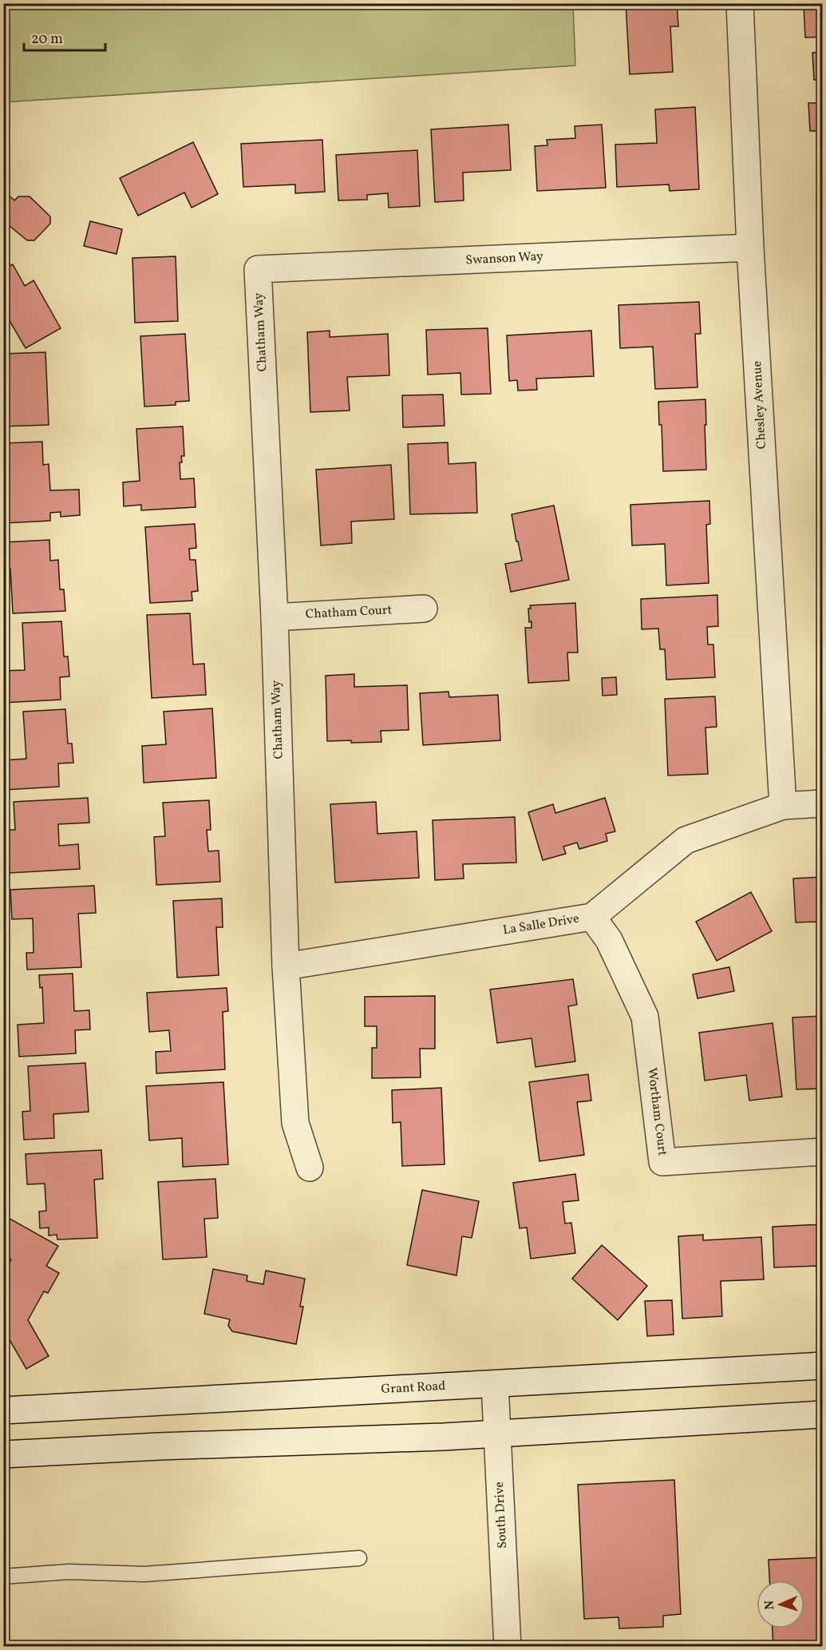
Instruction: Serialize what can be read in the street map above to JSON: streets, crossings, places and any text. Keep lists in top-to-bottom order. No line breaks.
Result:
{"streets":{"street":["Swanson Way","Chatham Way","Chesley Avenue","Chatham Court","La Salle Drive","Wortham Court","Grant Road","South Drive"]},"crossings":[["Swanson Way","Chatham Way"],["Swanson Way","Chesley Avenue"],["Chatham Way","Chatham Court"],["Chatham Way","La Salle Drive"],["Chesley Avenue","La Salle Drive"],["La Salle Drive","Wortham Court"],["Grant Road","South Drive"]],"scale_bar":"20 m","north":"left"}
